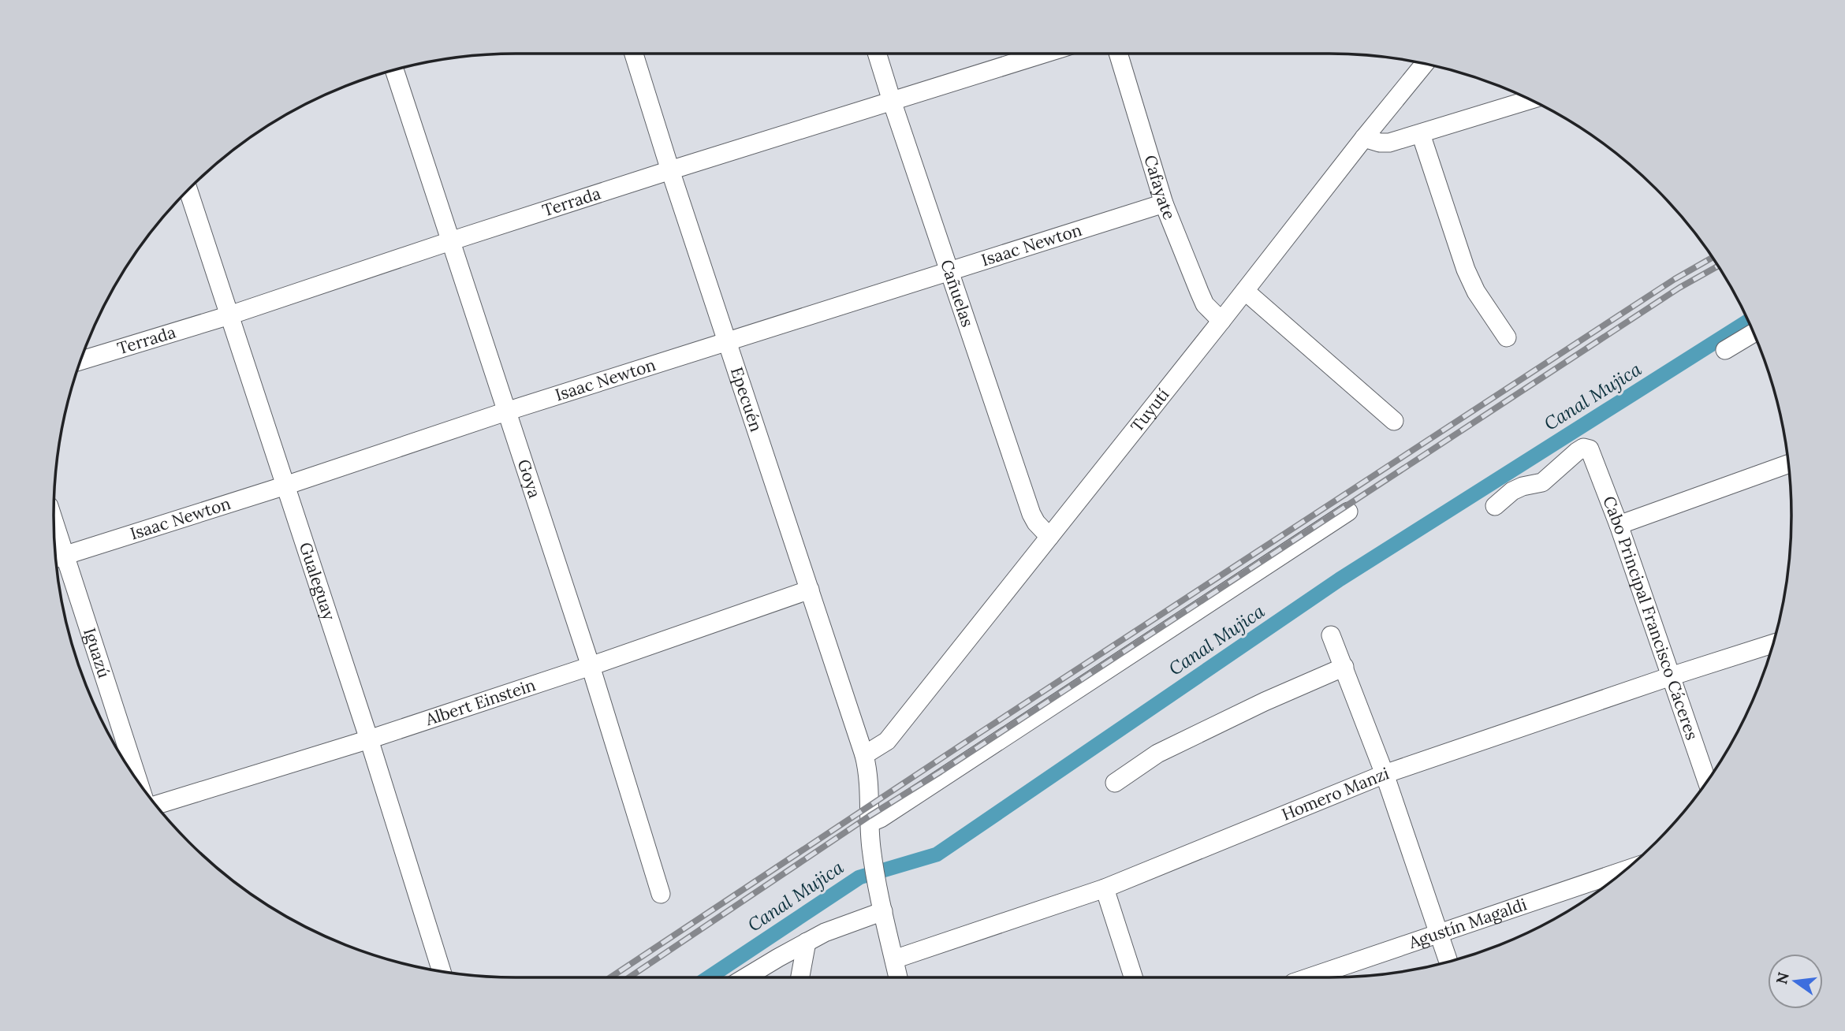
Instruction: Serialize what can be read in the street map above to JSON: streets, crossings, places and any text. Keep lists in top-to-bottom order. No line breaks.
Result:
{"streets":{"street":["Cafayate","Terrada","Isaac Newton","Cañuelas","Epecuén","Tuyutí","Goya","Gualeguay","Cabo Principal Francisco Cáceres","Iguazú","Albert Einstein","Homero Manzi","Agustín Magaldi"]},"crossings":[["Cafayate","Isaac Newton"],["Cafayate","Tuyutí"],["Terrada","Cañuelas"],["Terrada","Epecuén"],["Terrada","Goya"],["Terrada","Gualeguay"],["Isaac Newton","Cañuelas"],["Isaac Newton","Epecuén"],["Isaac Newton","Goya"],["Isaac Newton","Gualeguay"],["Isaac Newton","Iguazú"],["Cañuelas","Tuyutí"],["Epecuén","Tuyutí"],["Epecuén","Albert Einstein"],["Epecuén","Homero Manzi"],["Goya","Albert Einstein"],["Gualeguay","Albert Einstein"],["Cabo Principal Francisco Cáceres","Homero Manzi"]],"water":["Canal Mujica"],"north":"left"}
